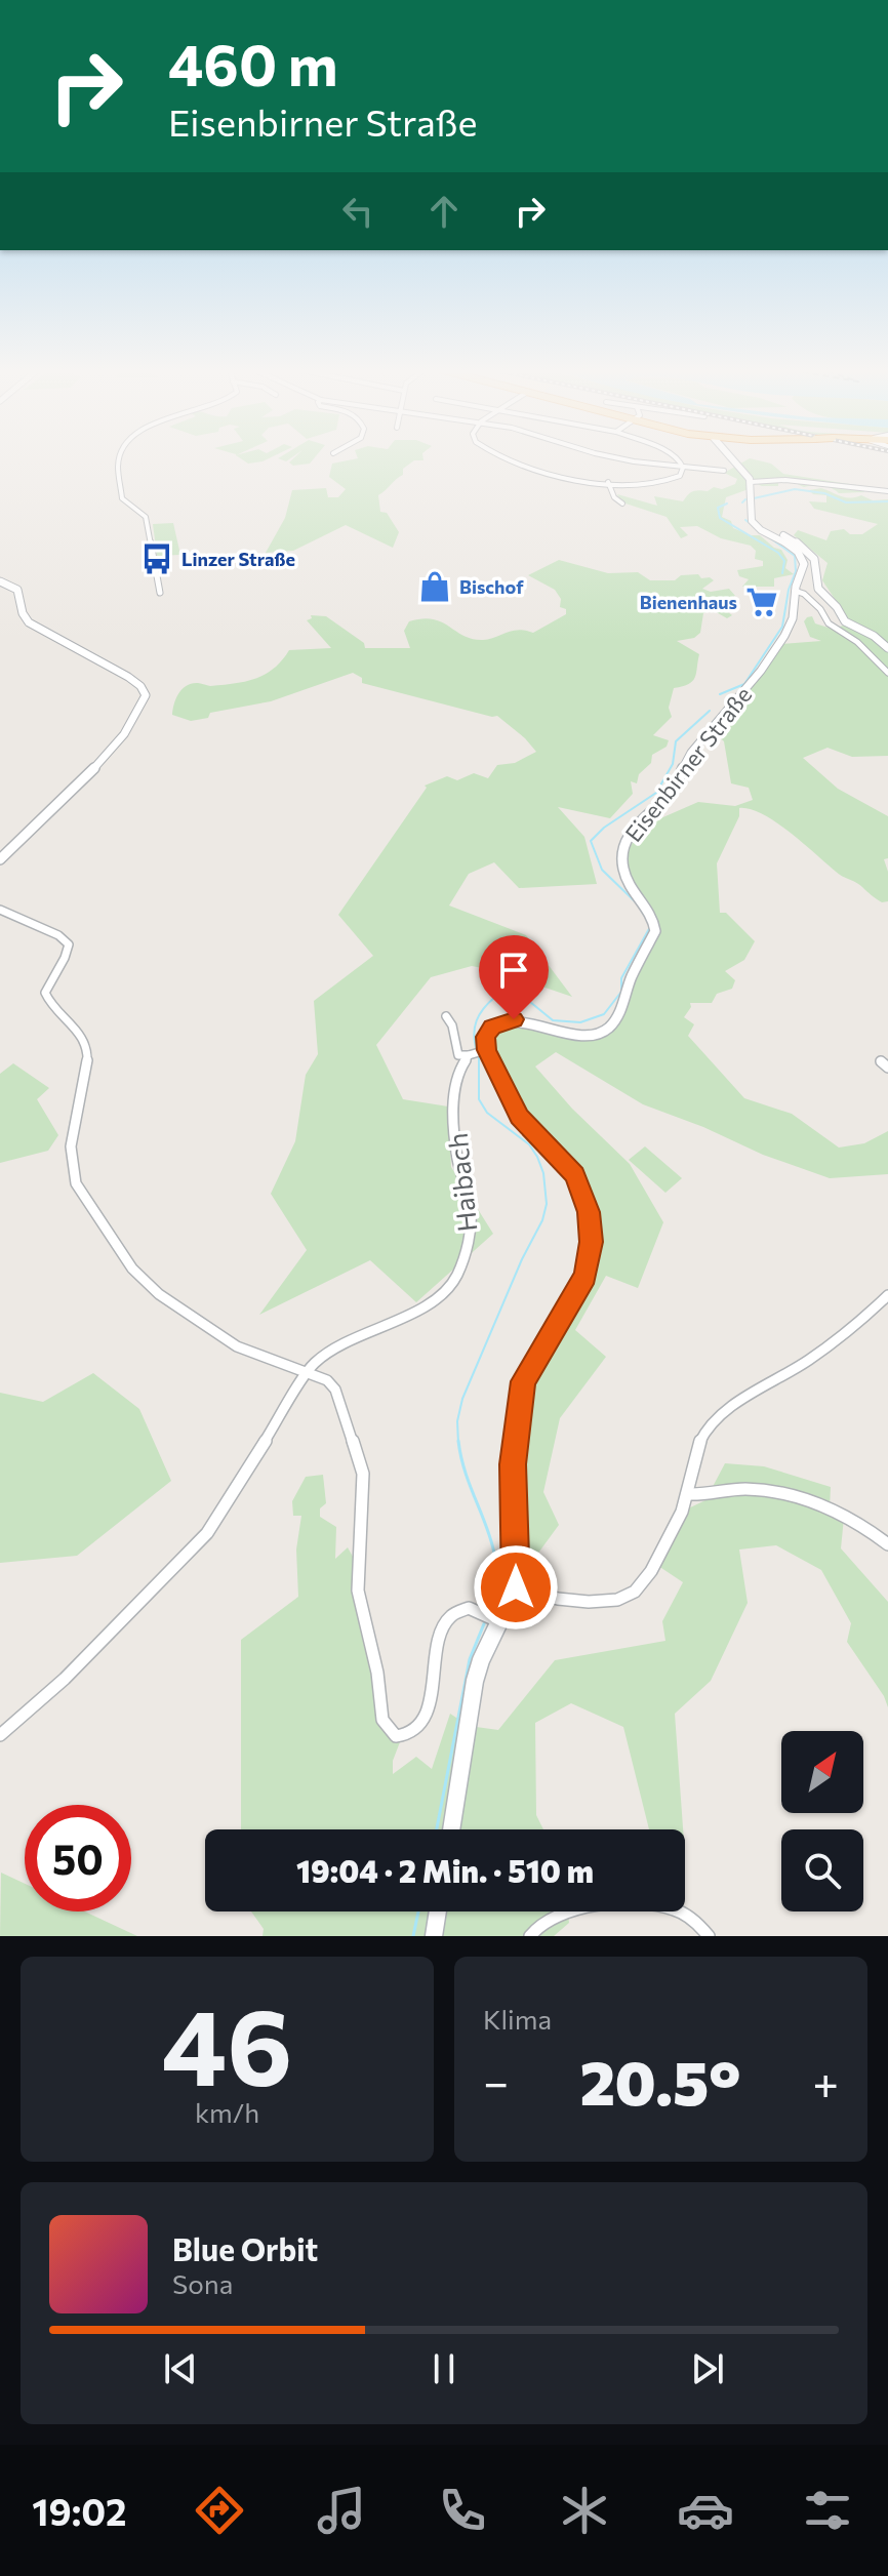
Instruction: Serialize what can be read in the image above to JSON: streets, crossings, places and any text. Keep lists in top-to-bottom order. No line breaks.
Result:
{"streets":{"main road":["Eisenbirner Straße"],"street":["Haibach"]},"crossings":[["Eisenbirner Straße","Haibach"]],"places":{"bus stop":["Linzer Straße"],"shop":["Bischof"],"supermarket":["Bienenhaus"]},"north":"top right","page":{"turn":["460 m","Eisenbirner Straße"],"limit":"50","trip":"19:04 · 2 Min. · 510 m","tile":[["46","km/h"],"Klima"],"heat":["−","20.5°","+"],"song":["Blue Orbit","Sona"],"tabs":"19:02"}}
